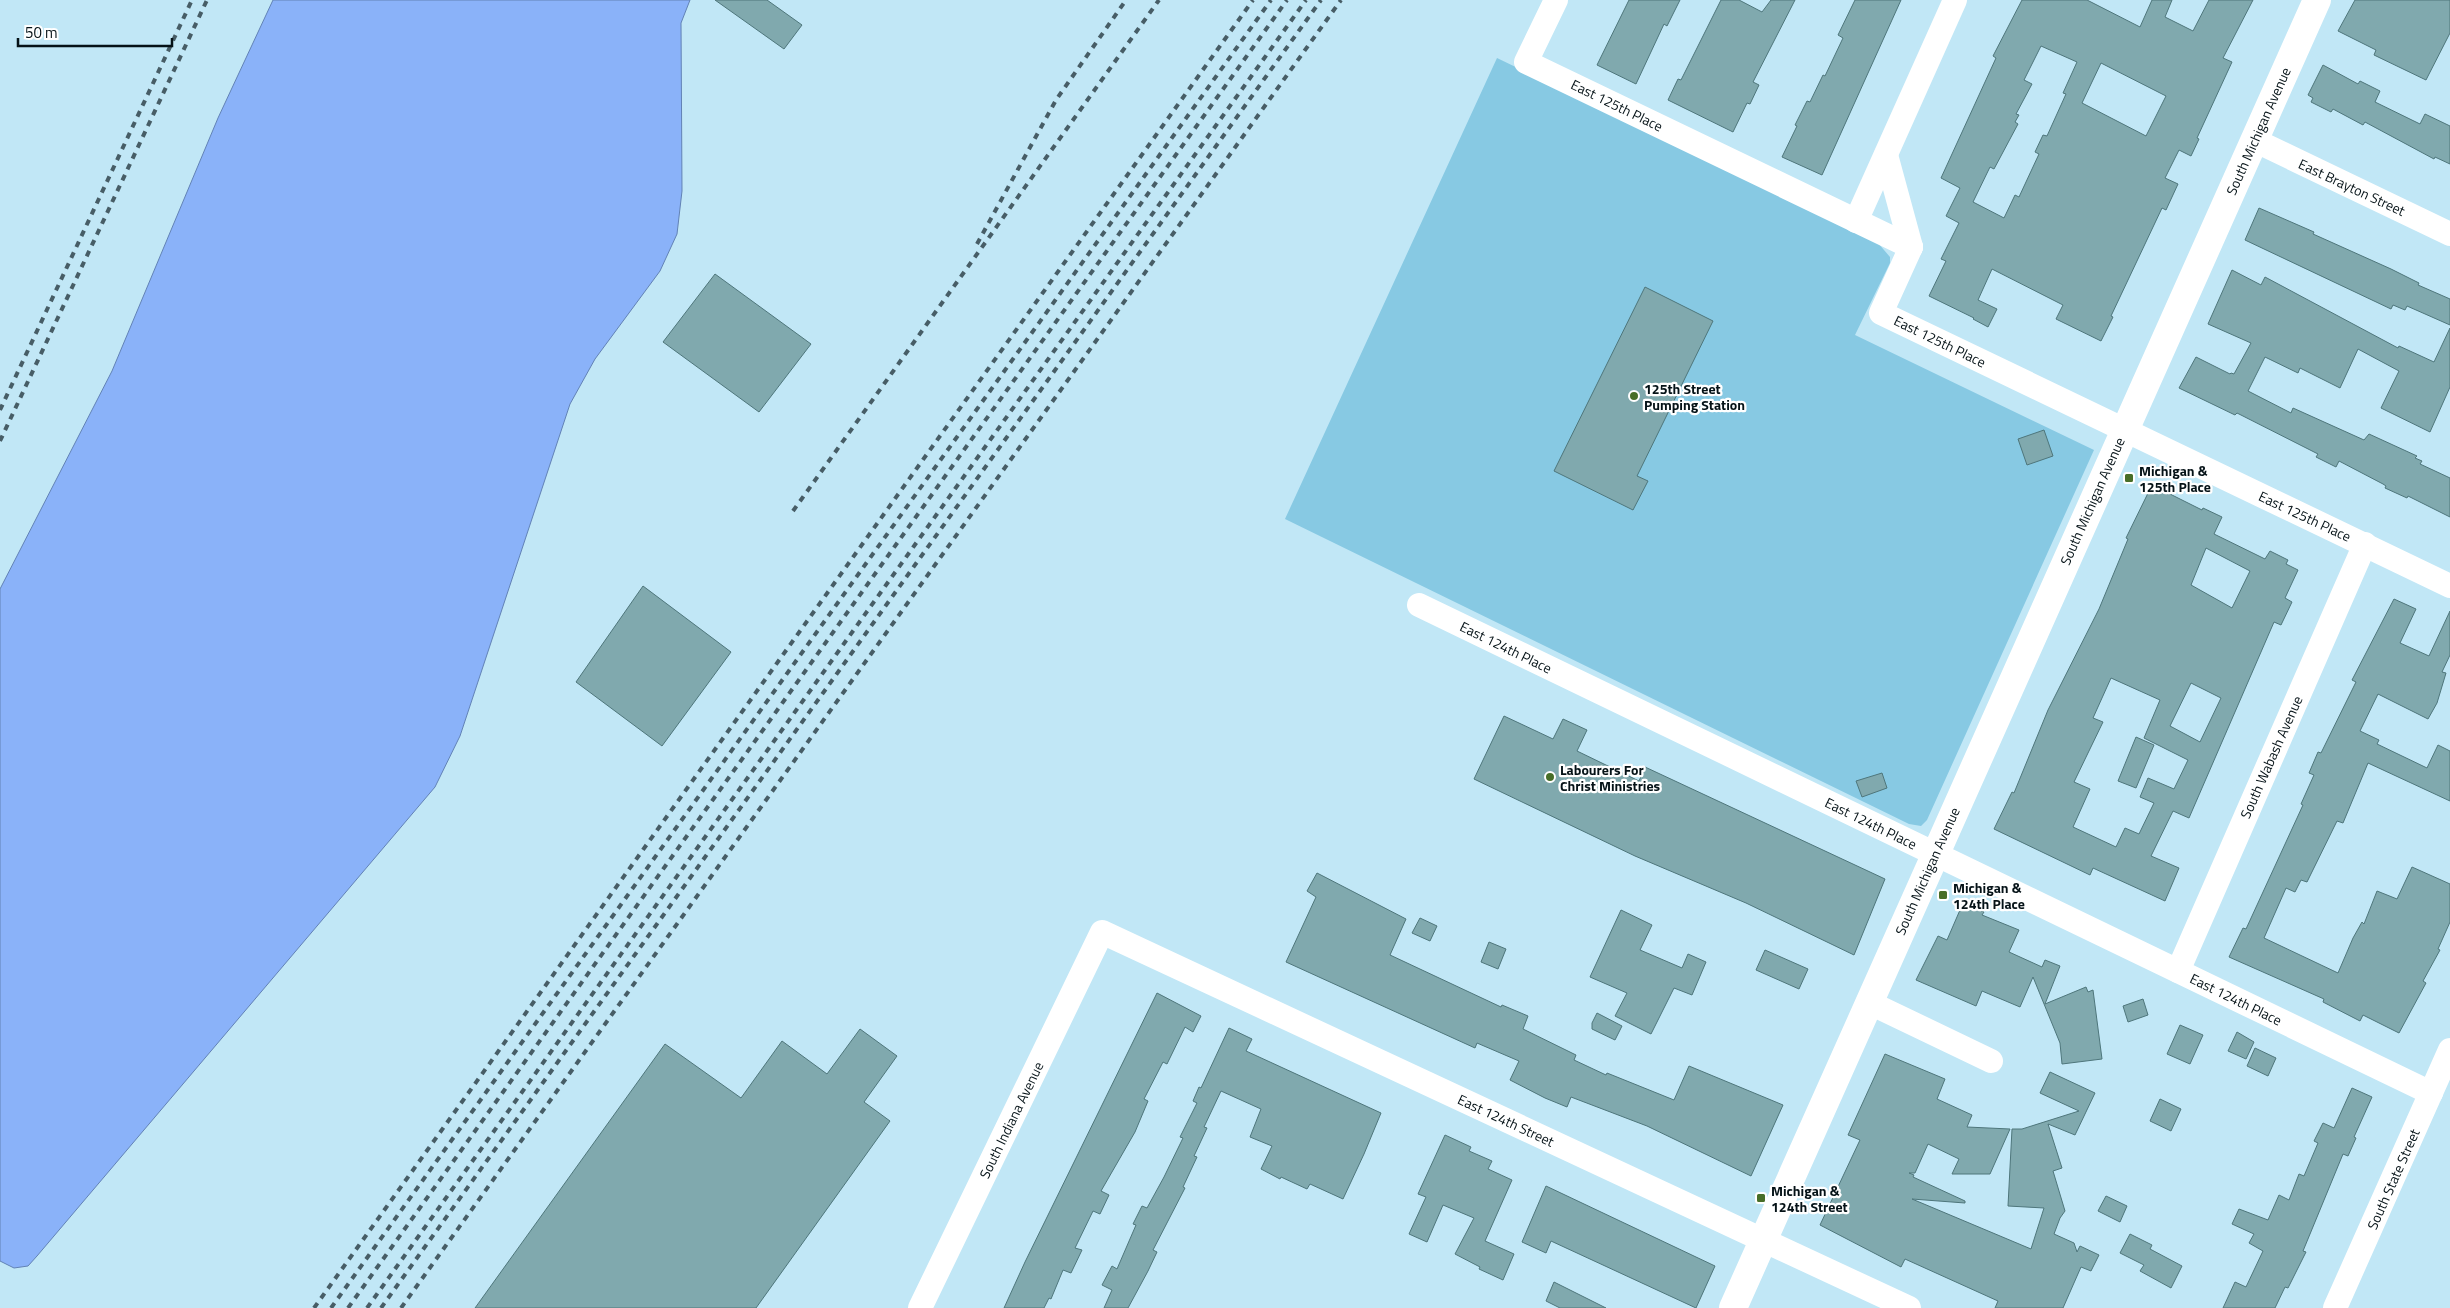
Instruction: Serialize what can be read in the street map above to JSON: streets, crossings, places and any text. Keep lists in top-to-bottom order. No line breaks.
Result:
{"streets":{"main road":["South Michigan Avenue"],"street":["East 125th Place","East Brayton Street","East 124th Place","South Wabash Avenue","South Indiana Avenue","East 124th Street","South State Street"]},"crossings":[["East 125th Place","South Michigan Avenue"],["East 125th Place","South Wabash Avenue"],["South Michigan Avenue","East Brayton Street"],["South Michigan Avenue","East 124th Place"],["South Michigan Avenue","East 124th Street"],["East 124th Place","South Wabash Avenue"],["East 124th Place","South State Street"],["South Indiana Avenue","East 124th Street"]],"places":{"other":["125th Street Pumping Station","Labourers For Christ Ministries"],"transit":["Michigan & 125th Place","Michigan & 124th Place","Michigan & 124th Street"]},"scale_bar":"50 m"}
